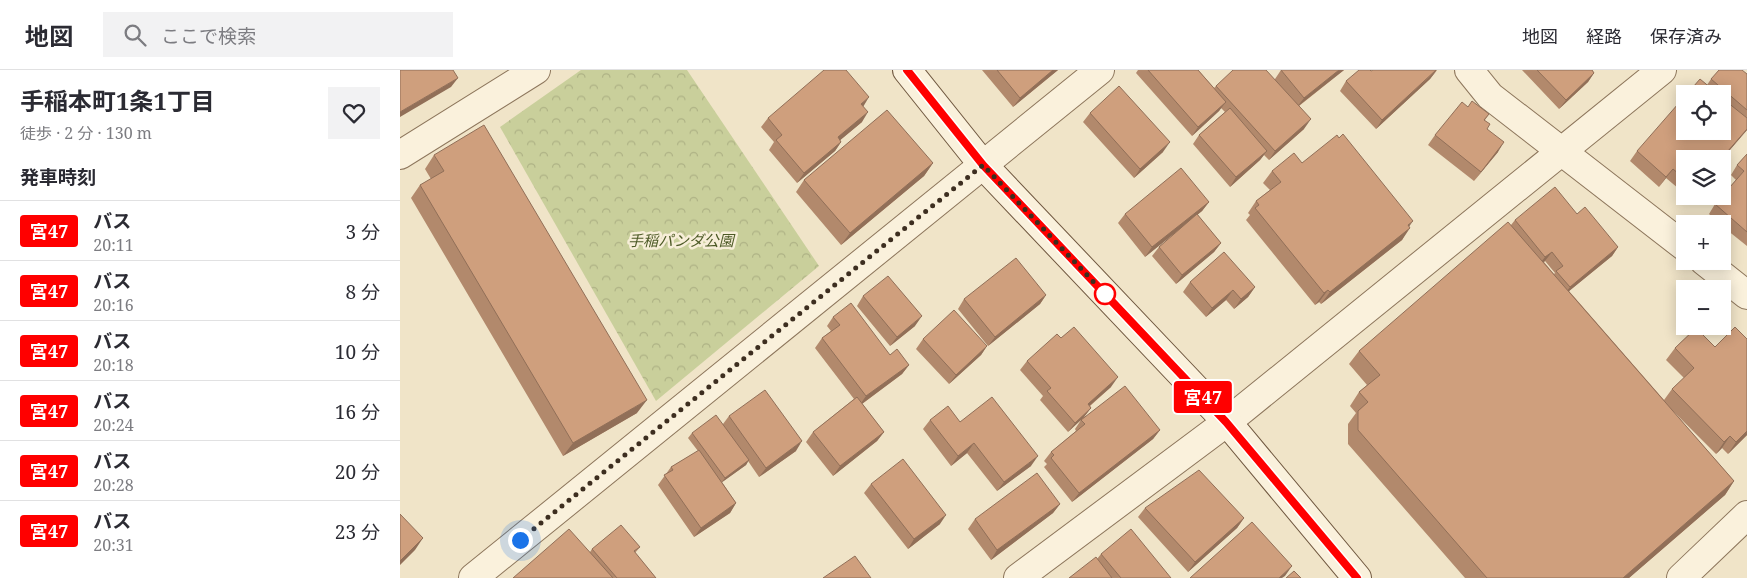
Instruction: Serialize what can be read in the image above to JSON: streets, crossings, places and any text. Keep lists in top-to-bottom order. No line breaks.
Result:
{"parks":["手稲パンダ公園"],"lines":["bus line 宮47"],"page":{"header":"地図","search":"ここで検索","nav":["地図","経路","保存済み"],"heading":[["手稲本町1条1丁目","徒歩 · 2 分 · 130 m"],"発車時刻"],"on_map":"宮47","map_buttons":["+","−"],"list":[{"mark":"宮47","name":"バス","note":"20:11","value":"3 分"},{"mark":"宮47","name":"バス","note":"20:16","value":"8 分"},{"mark":"宮47","name":"バス","note":"20:18","value":"10 分"},{"mark":"宮47","name":"バス","note":"20:24","value":"16 分"},{"mark":"宮47","name":"バス","note":"20:28","value":"20 分"},{"mark":"宮47","name":"バス","note":"20:31","value":"23 分"}]}}
